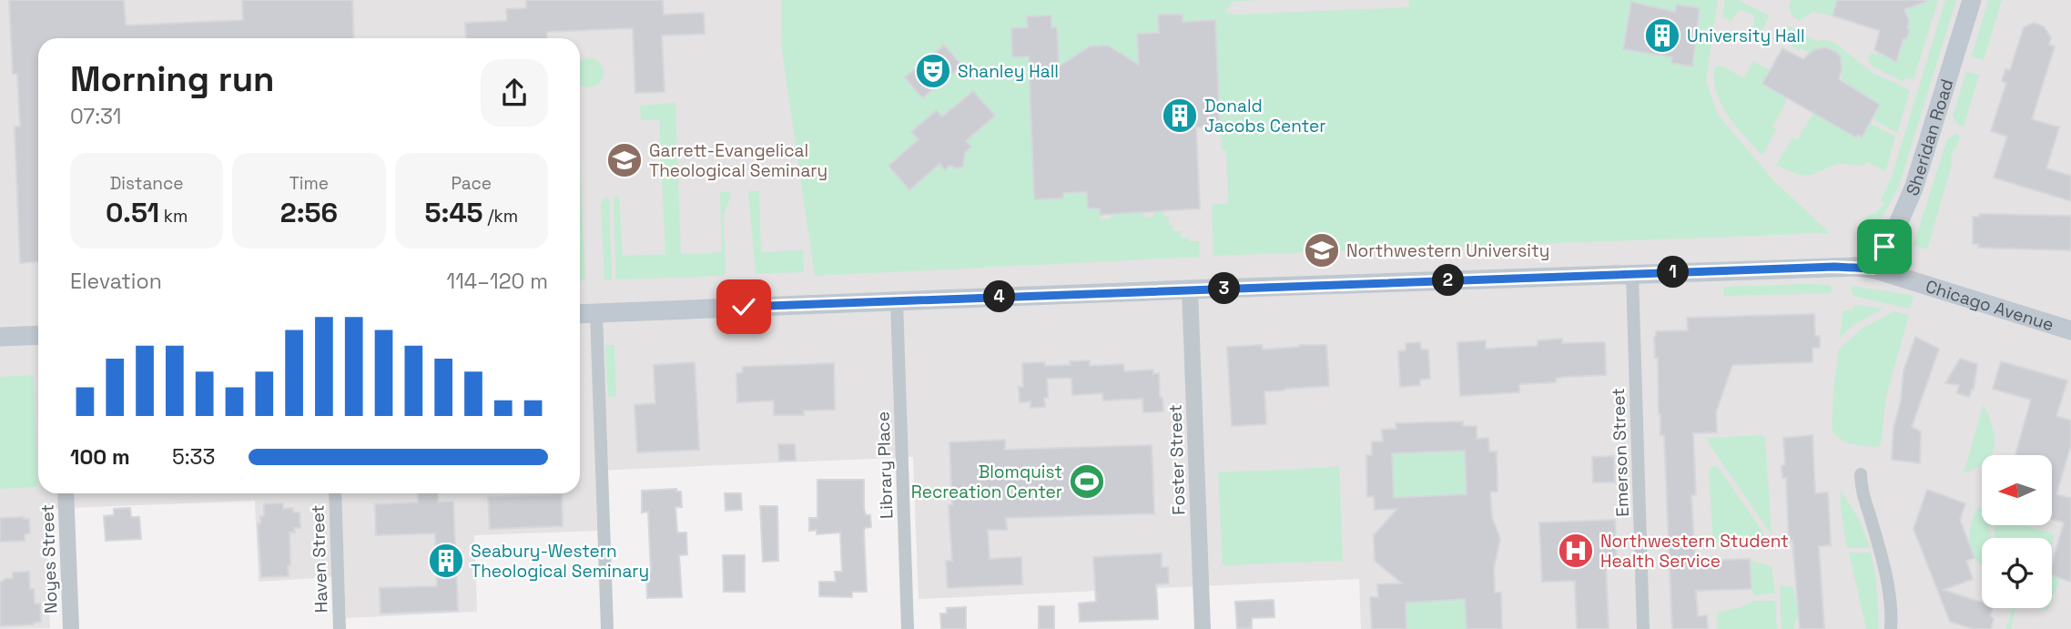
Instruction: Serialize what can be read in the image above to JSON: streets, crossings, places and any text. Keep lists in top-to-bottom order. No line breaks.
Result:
{"streets":{"main road":["Sheridan Road","Chicago Avenue"],"street":["Emerson Street","Foster Street","Library Place","Noyes Street","Haven Street"]},"crossings":[["Sheridan Road","Chicago Avenue"]],"places":{"building":["University Hall","Donald Jacobs Center","Seabury-Western Theological Seminary"],"theatre":["Shanley Hall"],"school or university":["Garrett-Evangelical Theological Seminary","Northwestern University"],"sports":["Blomquist Recreation Center"],"hospital":["Northwestern Student Health Service"]},"north":"left","page":{"heading":["Morning run","07:31"],"stats":[["Distance","0.51 km"],["Time","2:56"],["Pace","5:45 /km"]],"chart":["Elevation","114–120 m"],"pins":["1","2","3","4"],"list":[{"name":"100 m","note":"5:33"}]}}
